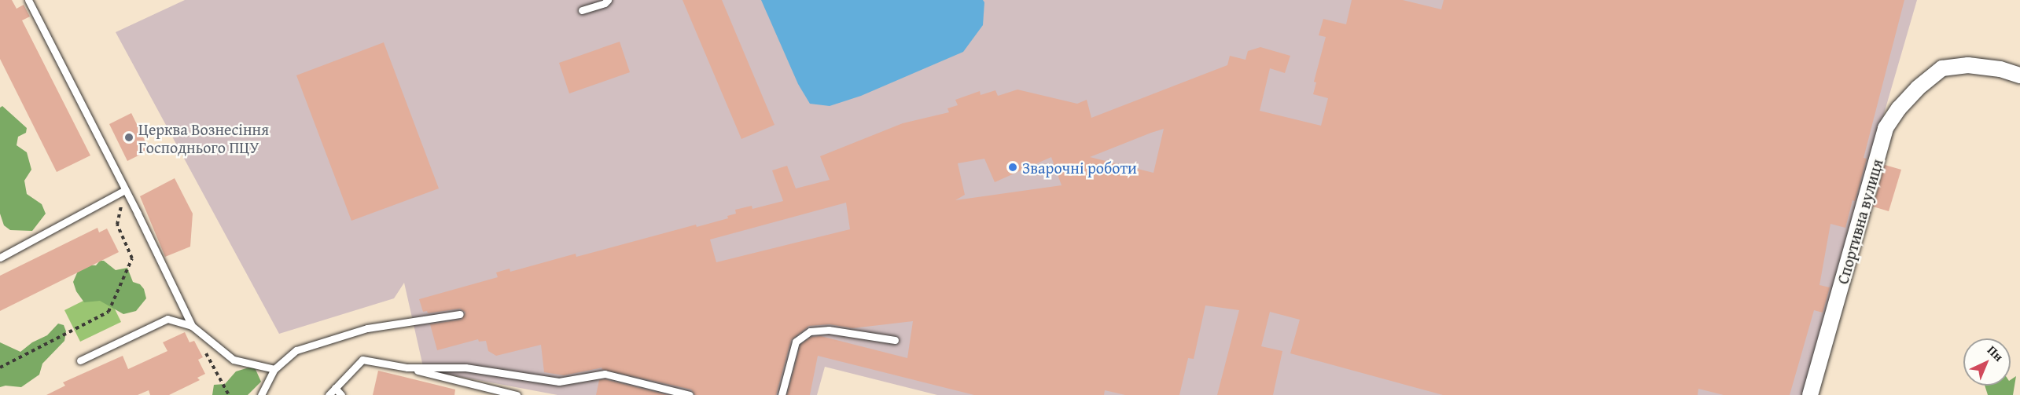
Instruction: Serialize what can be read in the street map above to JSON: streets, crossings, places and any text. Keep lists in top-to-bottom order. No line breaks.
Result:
{"streets":{"street":["Спортивна вулиця"]},"places":["Церква Вознесіння Господнього ПЦУ","Зварочні роботи"],"north":"top right"}
